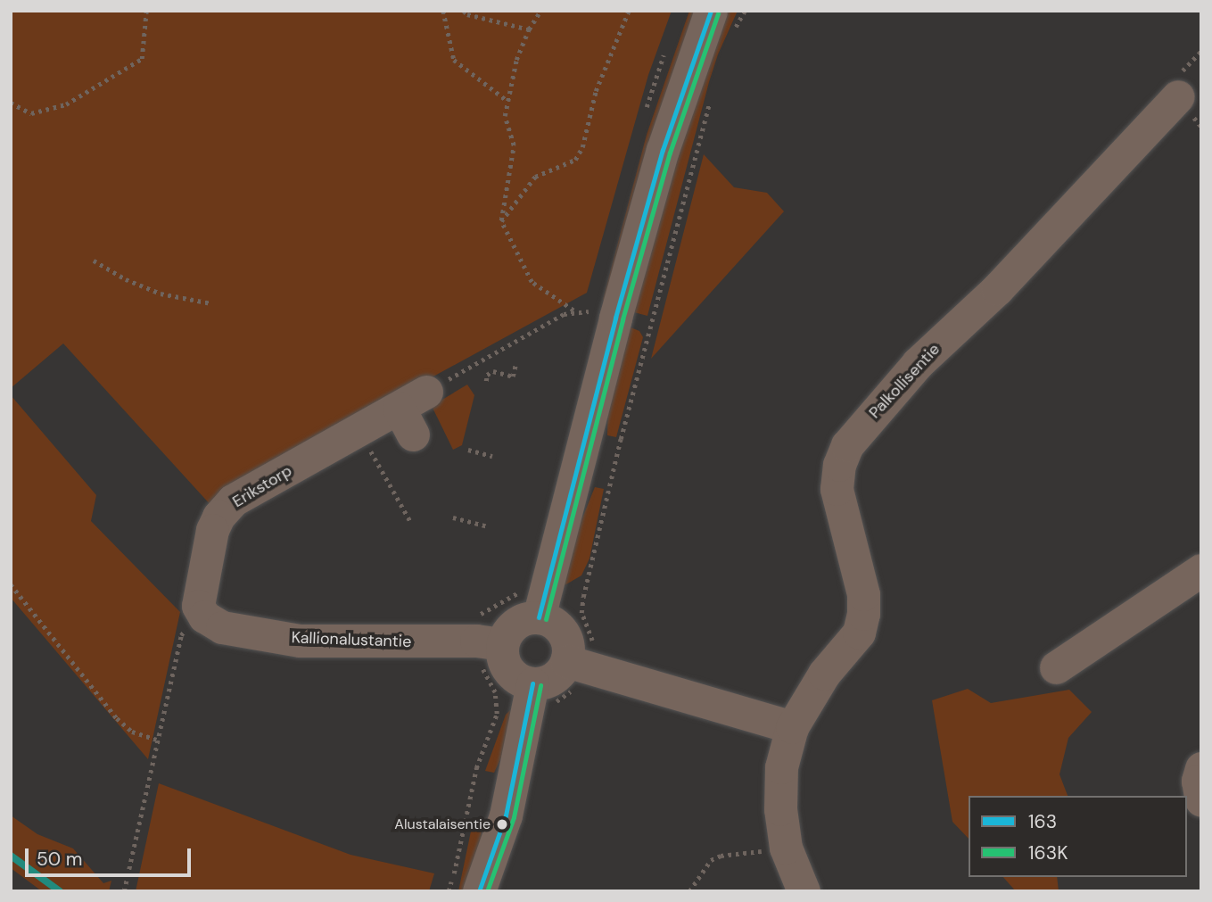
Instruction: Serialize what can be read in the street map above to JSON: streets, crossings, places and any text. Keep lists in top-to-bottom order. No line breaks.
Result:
{"streets":{"street":["Palkollisentie","Erikstorp","Kallionalustantie"]},"crossings":[["Erikstorp","Kallionalustantie"]],"places":["Alustalaisentie"],"lines":["transit line 163","transit line 163K"],"legend":["163","163K"],"scale_bar":"50 m"}
